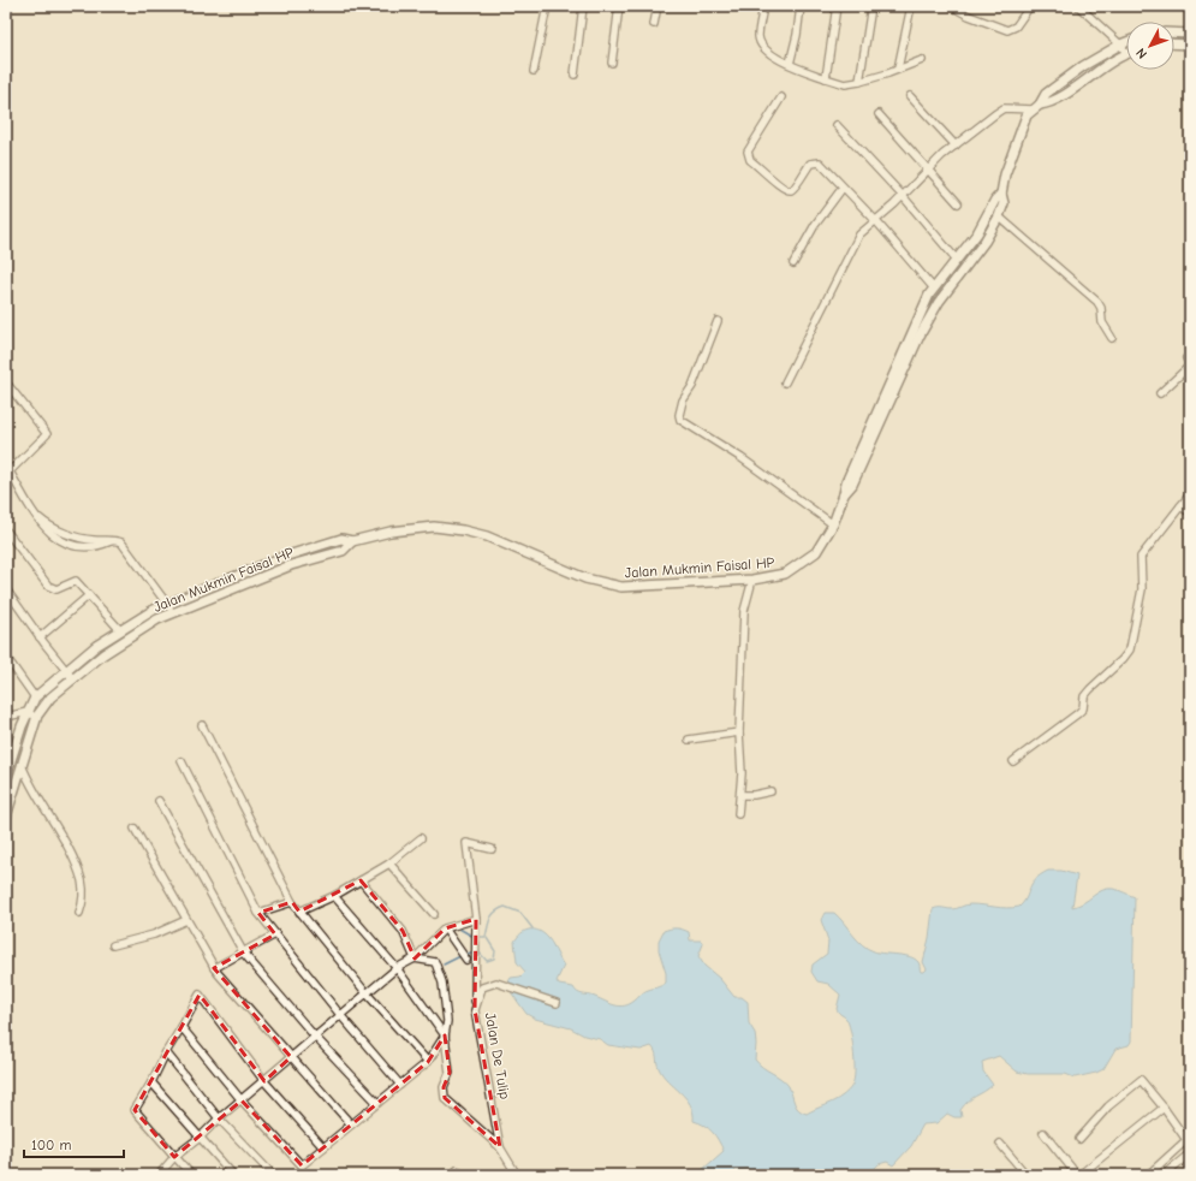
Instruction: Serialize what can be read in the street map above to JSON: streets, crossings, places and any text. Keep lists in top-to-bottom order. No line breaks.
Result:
{"streets":{"street":["Jalan Mukmin Faisal HP","Jalan De Tulip"]},"scale_bar":"100 m","north":"bottom left"}
